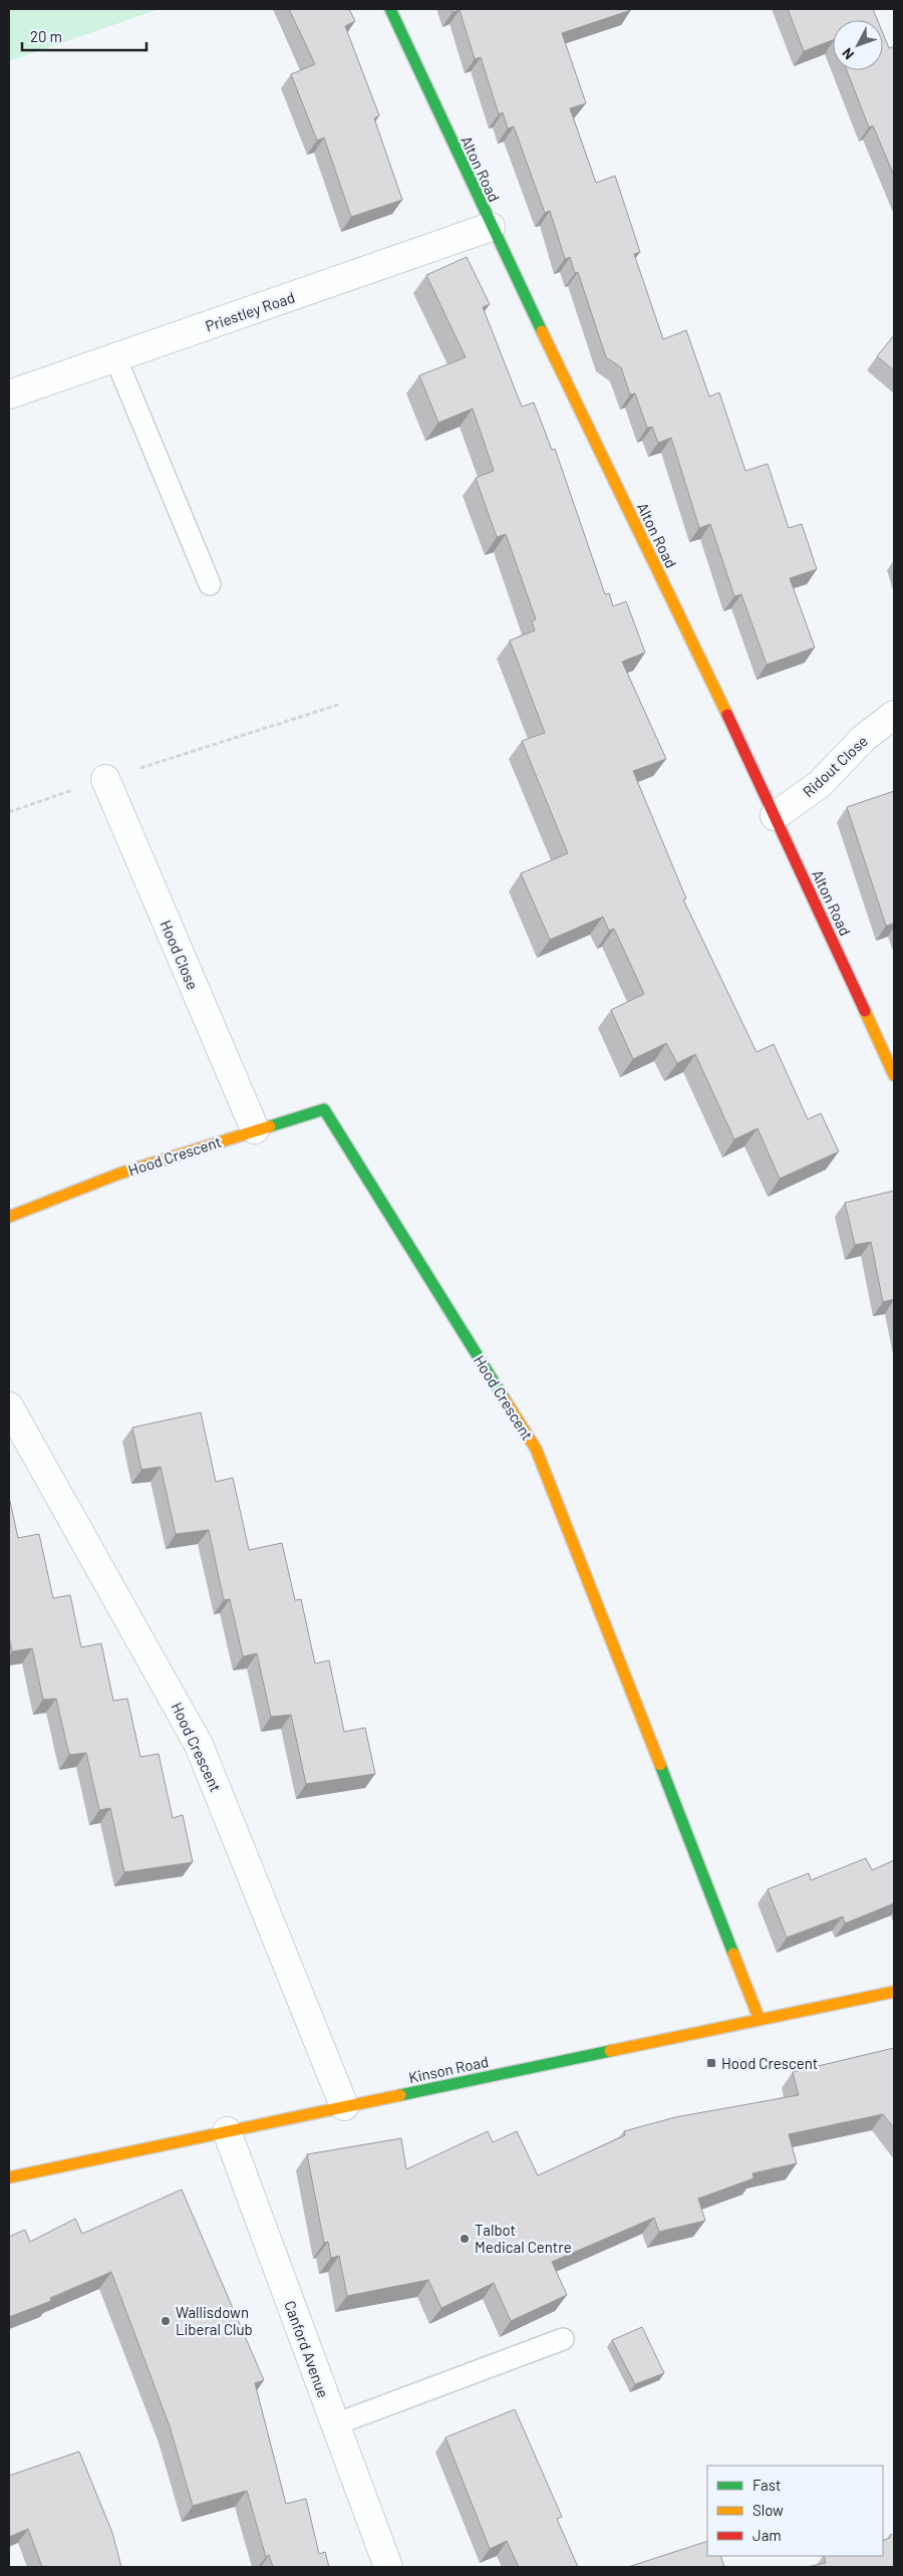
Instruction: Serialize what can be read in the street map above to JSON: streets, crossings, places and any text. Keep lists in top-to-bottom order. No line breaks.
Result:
{"streets":{"street":["Alton Road","Priestley Road","Ridout Close","Hood Close","Hood Crescent","Kinson Road","Canford Avenue"]},"crossings":[["Alton Road","Priestley Road"],["Alton Road","Ridout Close"],["Hood Close","Hood Crescent"],["Hood Crescent","Kinson Road"],["Kinson Road","Canford Avenue"]],"places":{"transit":["Hood Crescent"],"other":["Talbot Medical Centre","Wallisdown Liberal Club"]},"legend":["Fast","Slow","Jam"],"scale_bar":"20 m","north":"bottom left"}
